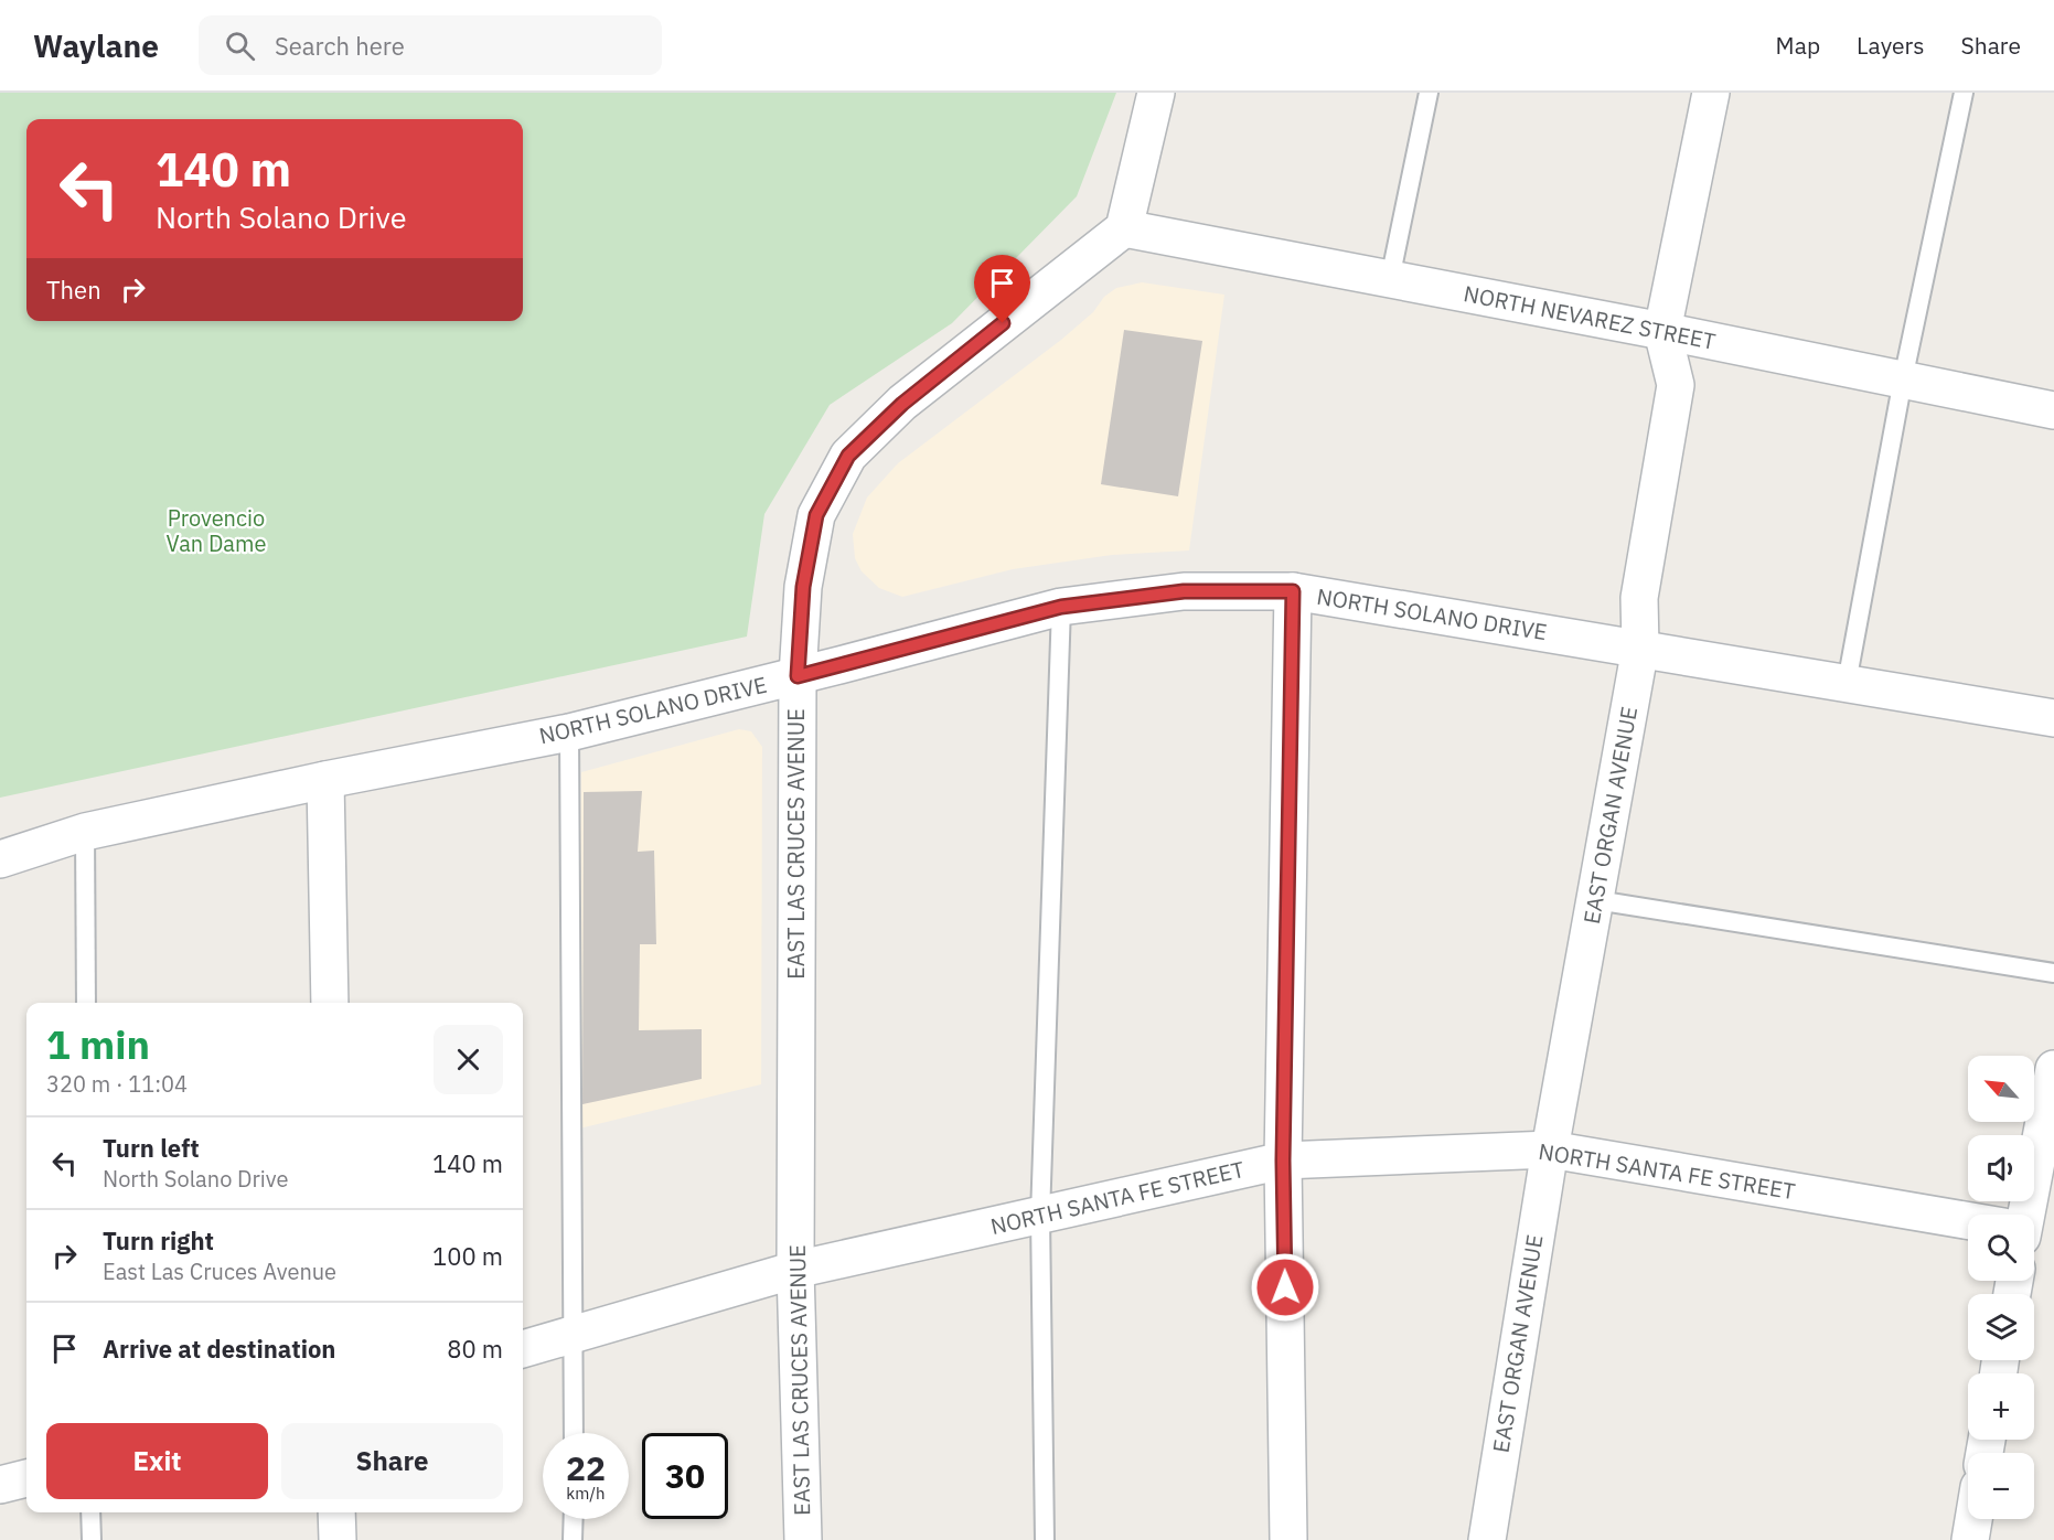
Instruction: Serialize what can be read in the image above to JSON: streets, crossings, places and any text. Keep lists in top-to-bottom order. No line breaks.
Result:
{"streets":{"street":["NORTH NEVAREZ STREET","NORTH SOLANO DRIVE","EAST ORGAN AVENUE","EAST LAS CRUCES AVENUE","NORTH SANTA FE STREET"]},"crossings":[["NORTH NEVAREZ STREET","EAST ORGAN AVENUE"],["NORTH NEVAREZ STREET","EAST LAS CRUCES AVENUE"],["NORTH SOLANO DRIVE","EAST ORGAN AVENUE"],["NORTH SOLANO DRIVE","EAST LAS CRUCES AVENUE"],["EAST ORGAN AVENUE","NORTH SANTA FE STREET"],["EAST LAS CRUCES AVENUE","NORTH SANTA FE STREET"]],"parks":["Provencio Van Dame"],"north":"top left","page":{"header":"Waylane","search":"Search here","nav":["Map","Layers","Share"],"turn":["140 m","North Solano Drive"],"then":"Then","heading":["1 min","320 m · 11:04"],"map_buttons":["+","−"],"list":[{"name":"Turn left","note":"North Solano Drive","value":"140 m"},{"name":"Turn right","note":"East Las Cruces Avenue","value":"100 m"},{"name":"Arrive at destination","value":"80 m"}],"buttons":["Exit","Share"],"speed":"22 km/h","limit":"30"}}
